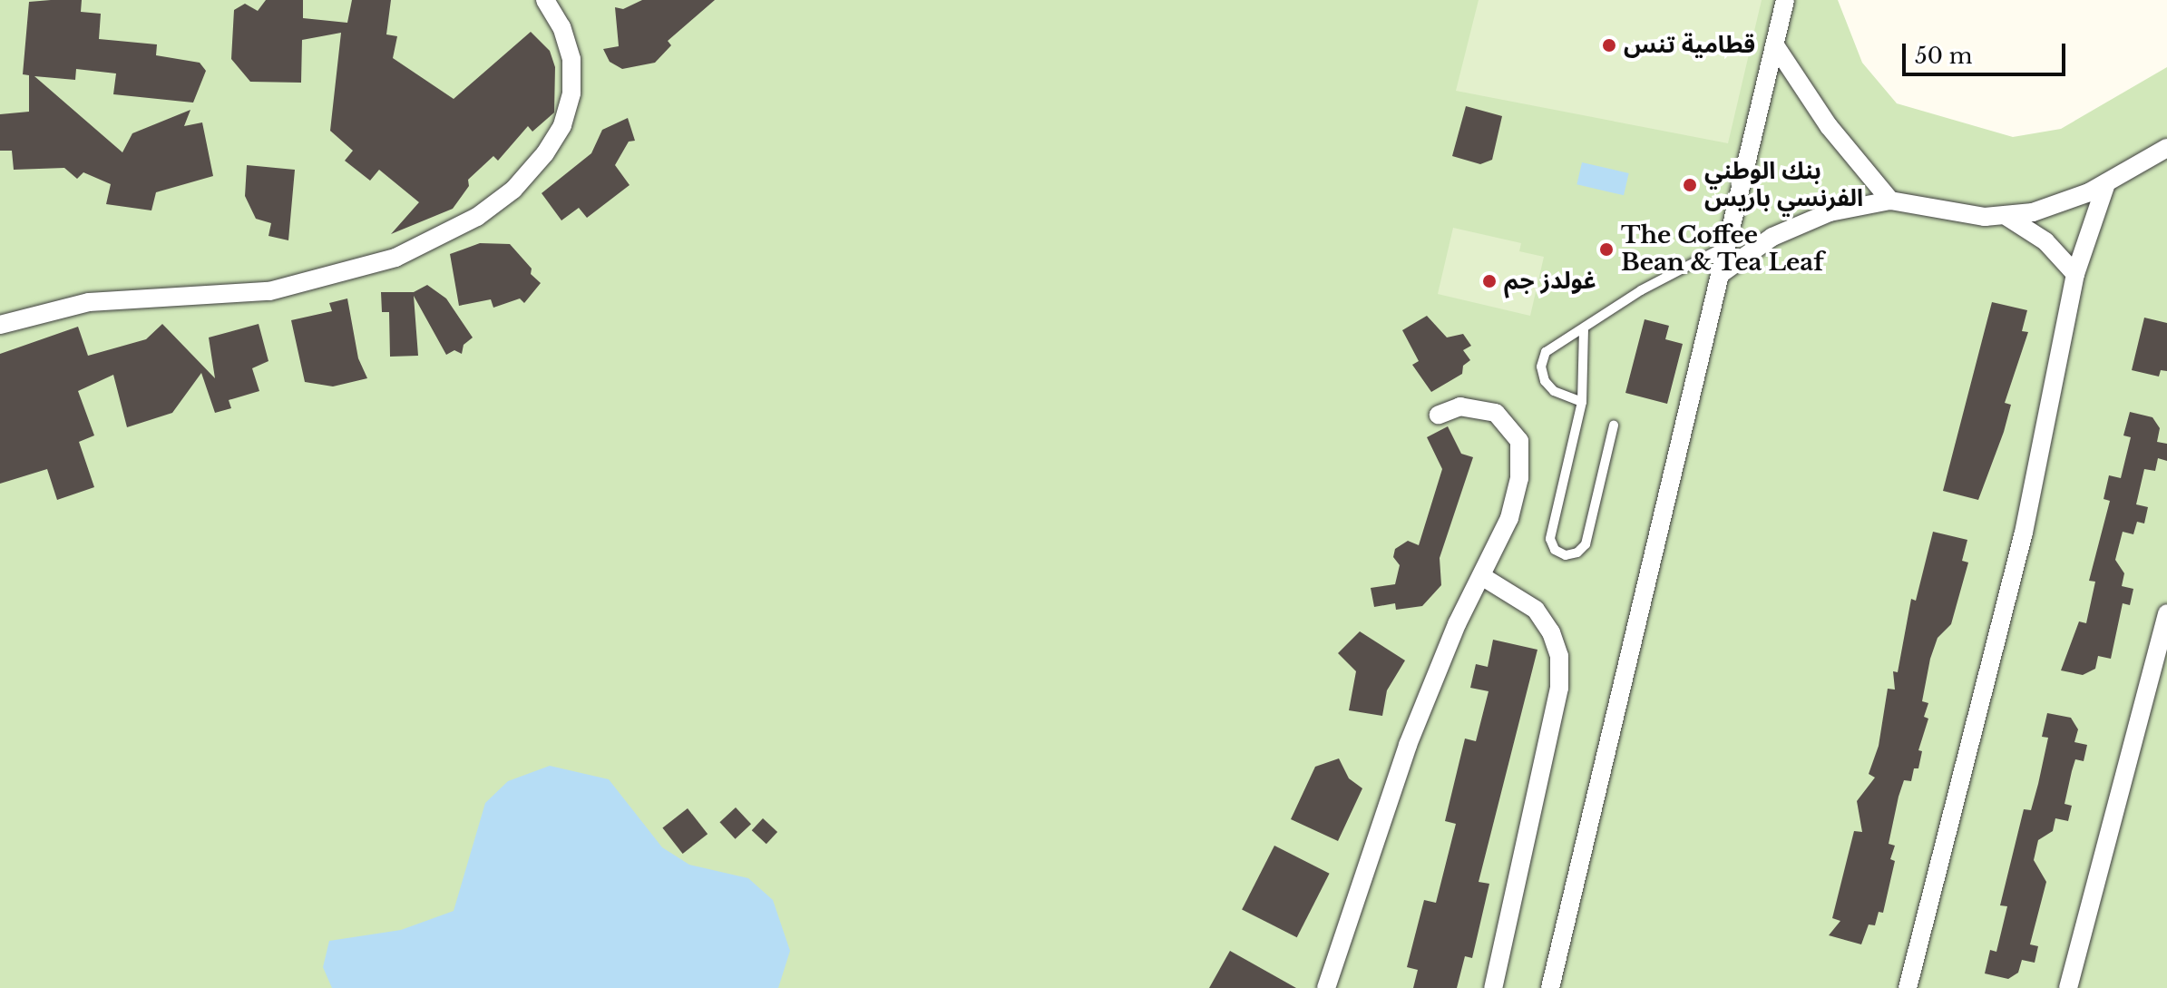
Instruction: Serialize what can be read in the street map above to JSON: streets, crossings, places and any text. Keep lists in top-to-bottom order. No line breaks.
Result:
{"places":["قطامية تنس","بنك الوطني الفرنسي باريس","The Coffee Bean & Tea Leaf","غولدز جم"],"scale_bar":"50 m"}
